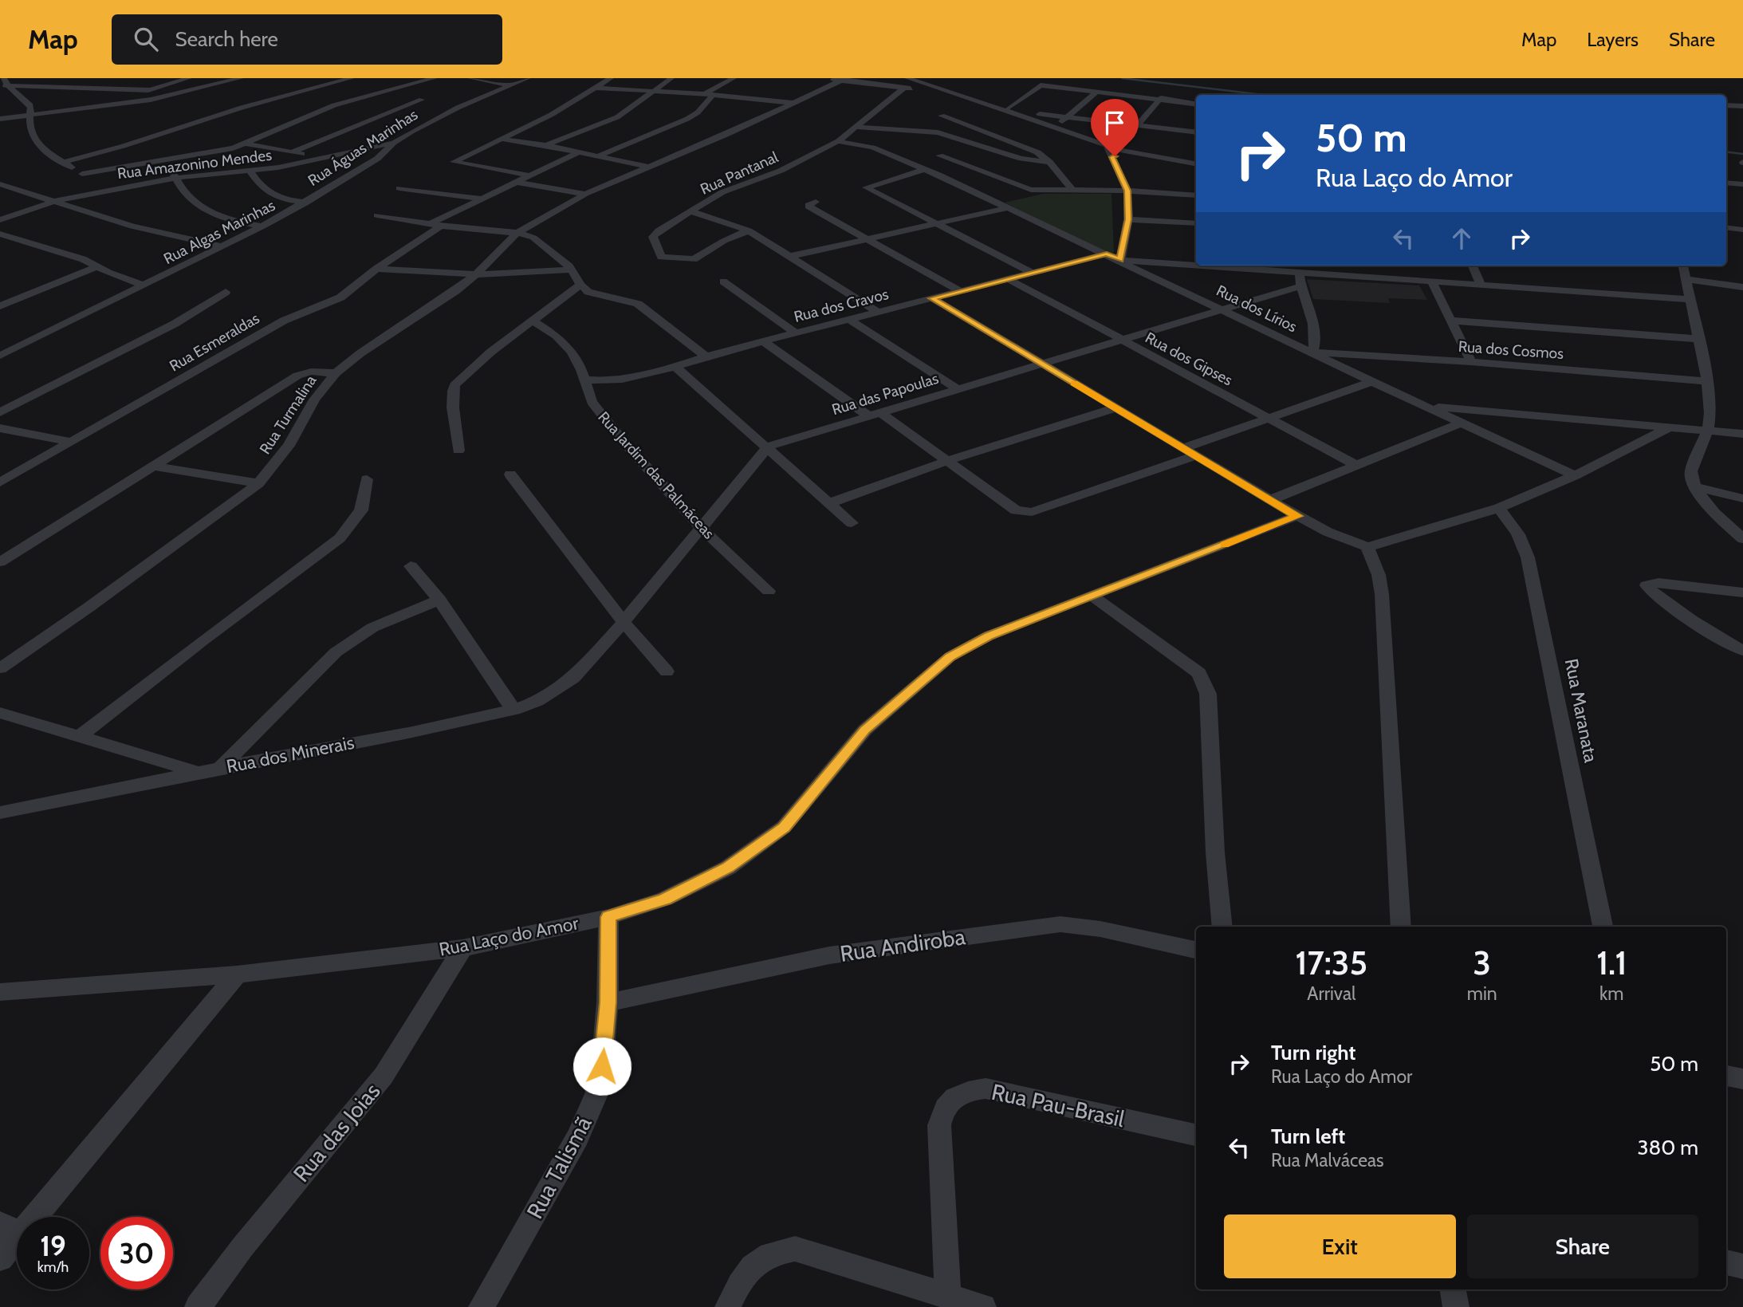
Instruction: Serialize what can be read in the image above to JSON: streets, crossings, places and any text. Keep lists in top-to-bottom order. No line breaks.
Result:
{"streets":{"street":["Rua Águas Marinhas","Rua Amazonino Mendes","Rua Pantanal","Rua Algas Marinhas","Rua dos Cravos","Rua dos Lírios","Rua Esmeraldas","Rua dos Cosmos","Rua dos Gipses","Rua das Papoulas","Rua Turmalina","Rua Jardim das Palmáceas","Rua Maranata","Rua dos Minerais","Rua Laço do Amor","Rua Andiroba","Rua Pau-Brasil","Rua das Joias","Rua Talismã"]},"crossings":[["Rua Águas Marinhas","Rua Amazonino Mendes"],["Rua Águas Marinhas","Rua Algas Marinhas"],["Rua Pantanal","Rua dos Lírios"],["Rua dos Cravos","Rua dos Lírios"],["Rua dos Cravos","Rua dos Gipses"],["Rua dos Cravos","Rua Jardim das Palmáceas"],["Rua dos Lírios","Rua dos Cosmos"],["Rua dos Lírios","Rua das Papoulas"],["Rua dos Gipses","Rua das Papoulas"],["Rua Laço do Amor","Rua das Joias"],["Rua Laço do Amor","Rua Talismã"],["Rua Andiroba","Rua Talismã"]],"page":{"header":"Map","search":"Search here","nav":["Map","Layers","Share"],"turn":["50 m","Rua Laço do Amor"],"eta":["17:35","Arrival","3","min","1.1","km"],"list":[{"name":"Turn right","note":"Rua Laço do Amor","value":"50 m"},{"name":"Turn left","note":"Rua Malváceas","value":"380 m"}],"buttons":["Exit","Share"],"speed":"19 km/h","limit":"30"}}
